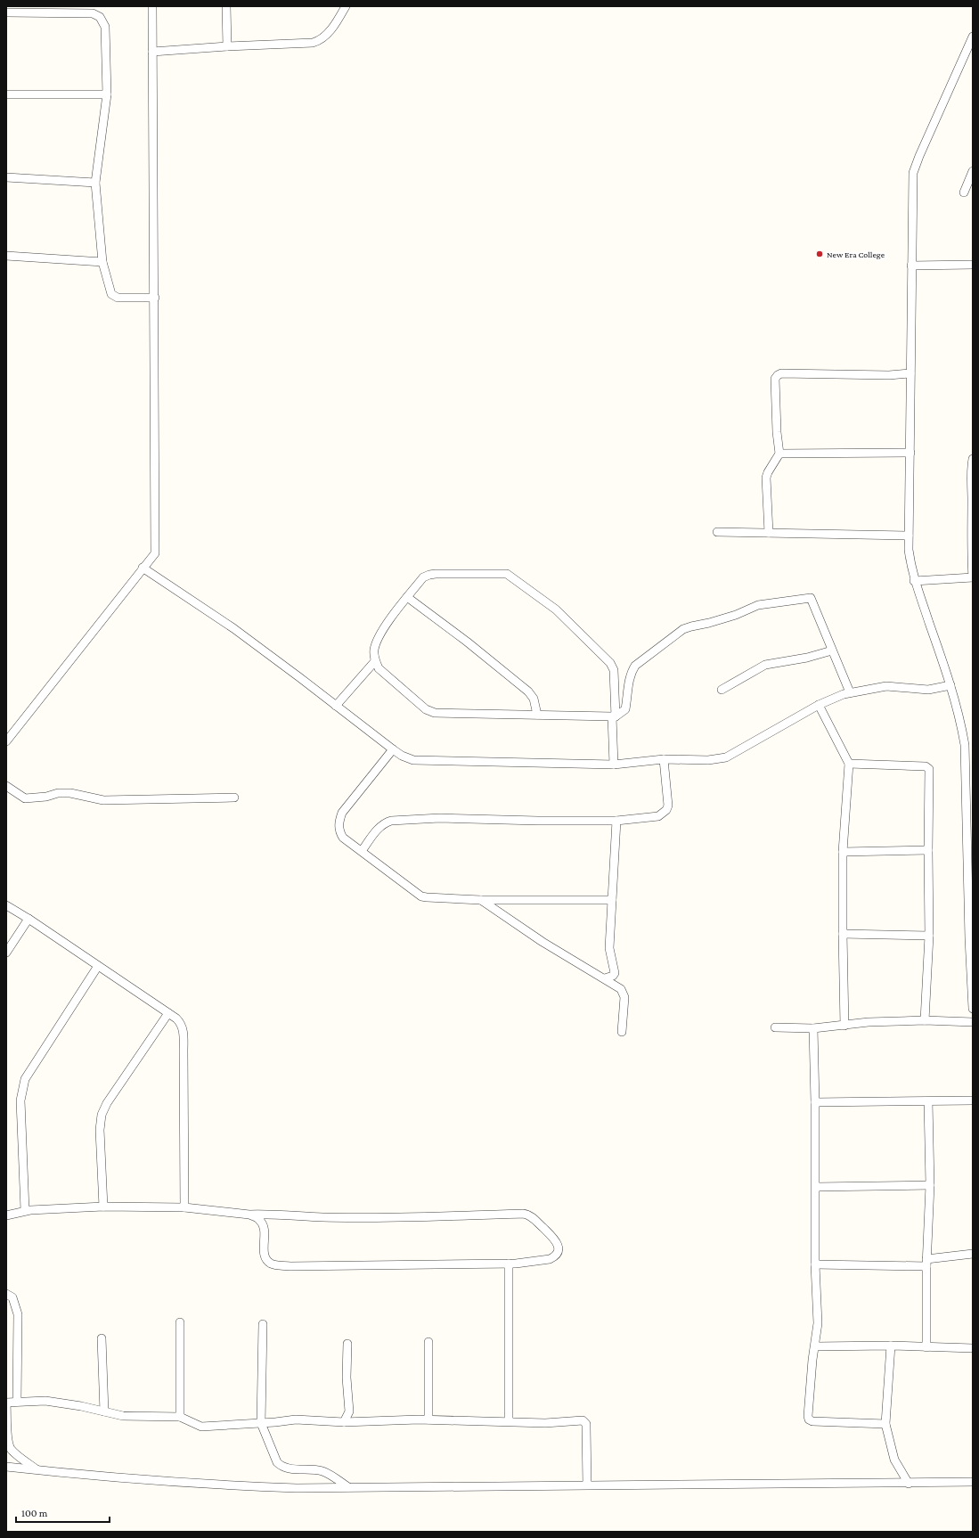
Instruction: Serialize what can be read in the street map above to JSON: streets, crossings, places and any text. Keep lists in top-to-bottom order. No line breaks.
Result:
{"places":["New Era College"],"scale_bar":"100 m"}
